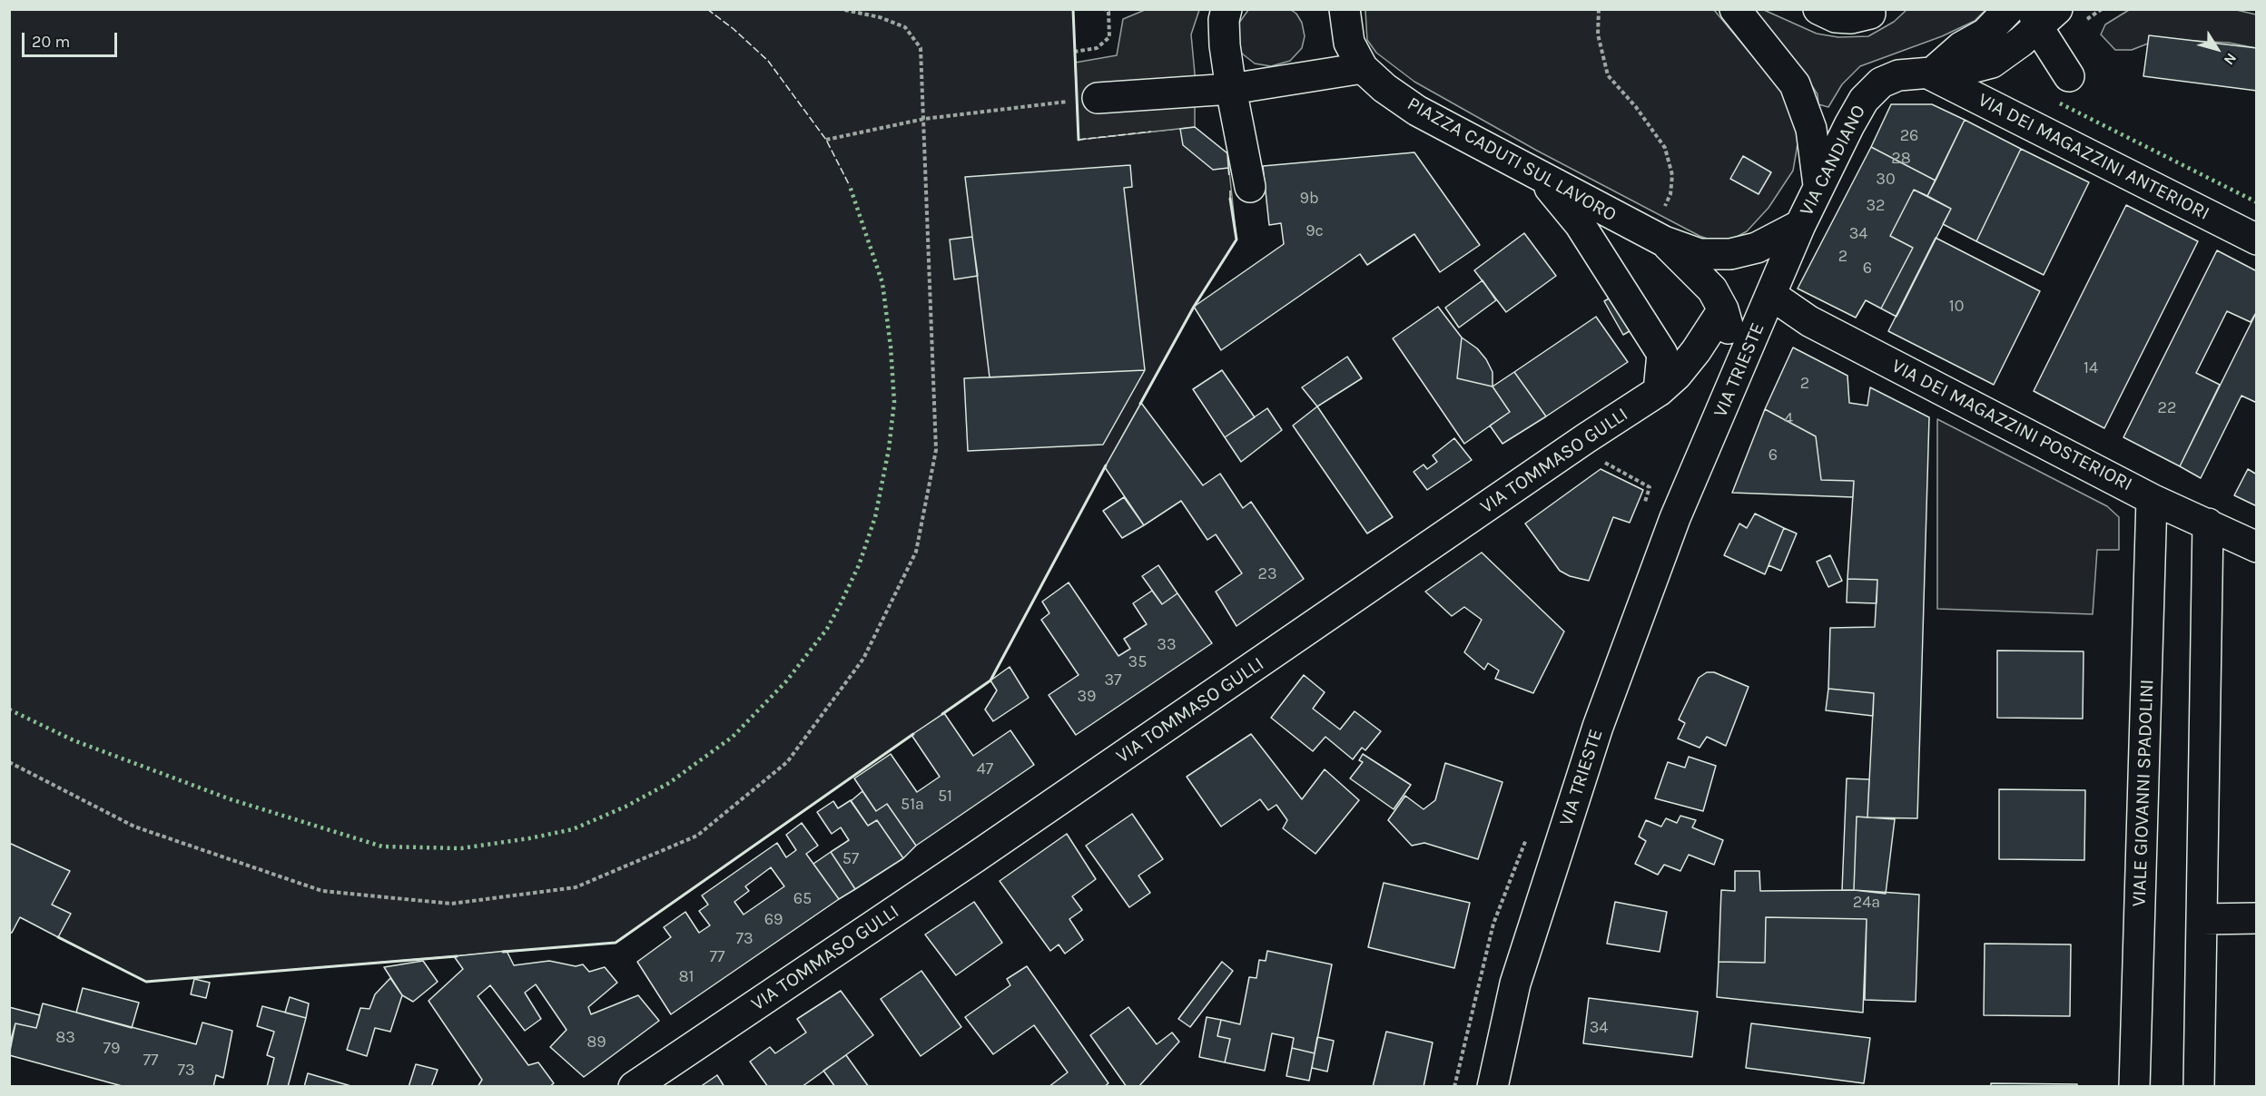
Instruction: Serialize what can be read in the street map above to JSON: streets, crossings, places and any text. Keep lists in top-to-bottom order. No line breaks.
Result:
{"streets":{"street":["VIA DEI MAGAZZINI ANTERIORI","PIAZZA CADUTI SUL LAVORO","VIA CANDIANO","VIA TRIESTE","VIA DEI MAGAZZINI POSTERIORI","VIA TOMMASO GULLI","VIALE GIOVANNI SPADOLINI"]},"crossings":[["VIA DEI MAGAZZINI ANTERIORI","VIA CANDIANO"],["PIAZZA CADUTI SUL LAVORO","VIA CANDIANO"],["PIAZZA CADUTI SUL LAVORO","VIA TRIESTE"],["PIAZZA CADUTI SUL LAVORO","VIA TOMMASO GULLI"],["VIA CANDIANO","VIA TRIESTE"],["VIA CANDIANO","VIA DEI MAGAZZINI POSTERIORI"],["VIA TRIESTE","VIA DEI MAGAZZINI POSTERIORI"],["VIA TRIESTE","VIA TOMMASO GULLI"],["VIA DEI MAGAZZINI POSTERIORI","VIALE GIOVANNI SPADOLINI"]],"house_numbers":["26","28","30","9b","32","9c","34","2","6","10","14","2","22","4","6","23","33","35","37","39","47","51","51a","57","65","24a","69","73","77","81","34","83","89","79","77","73"],"scale_bar":"20 m","north":"bottom right"}
